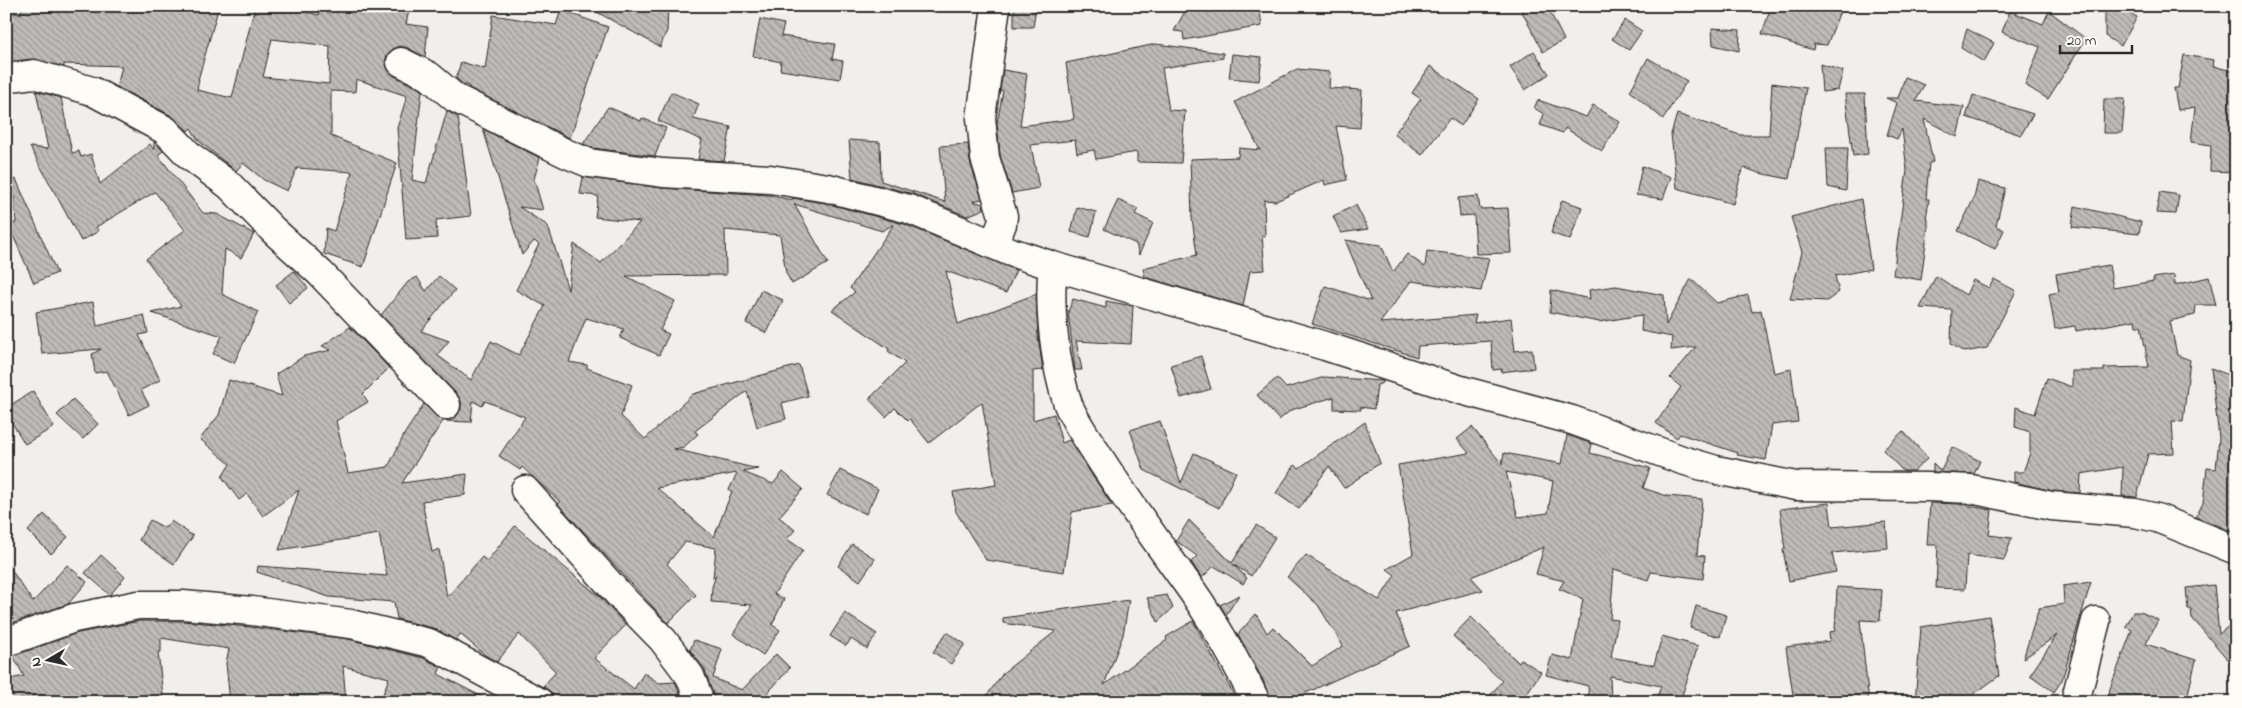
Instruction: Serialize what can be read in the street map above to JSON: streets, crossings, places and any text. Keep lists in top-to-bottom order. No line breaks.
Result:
{"scale_bar":"20 m","north":"left"}
